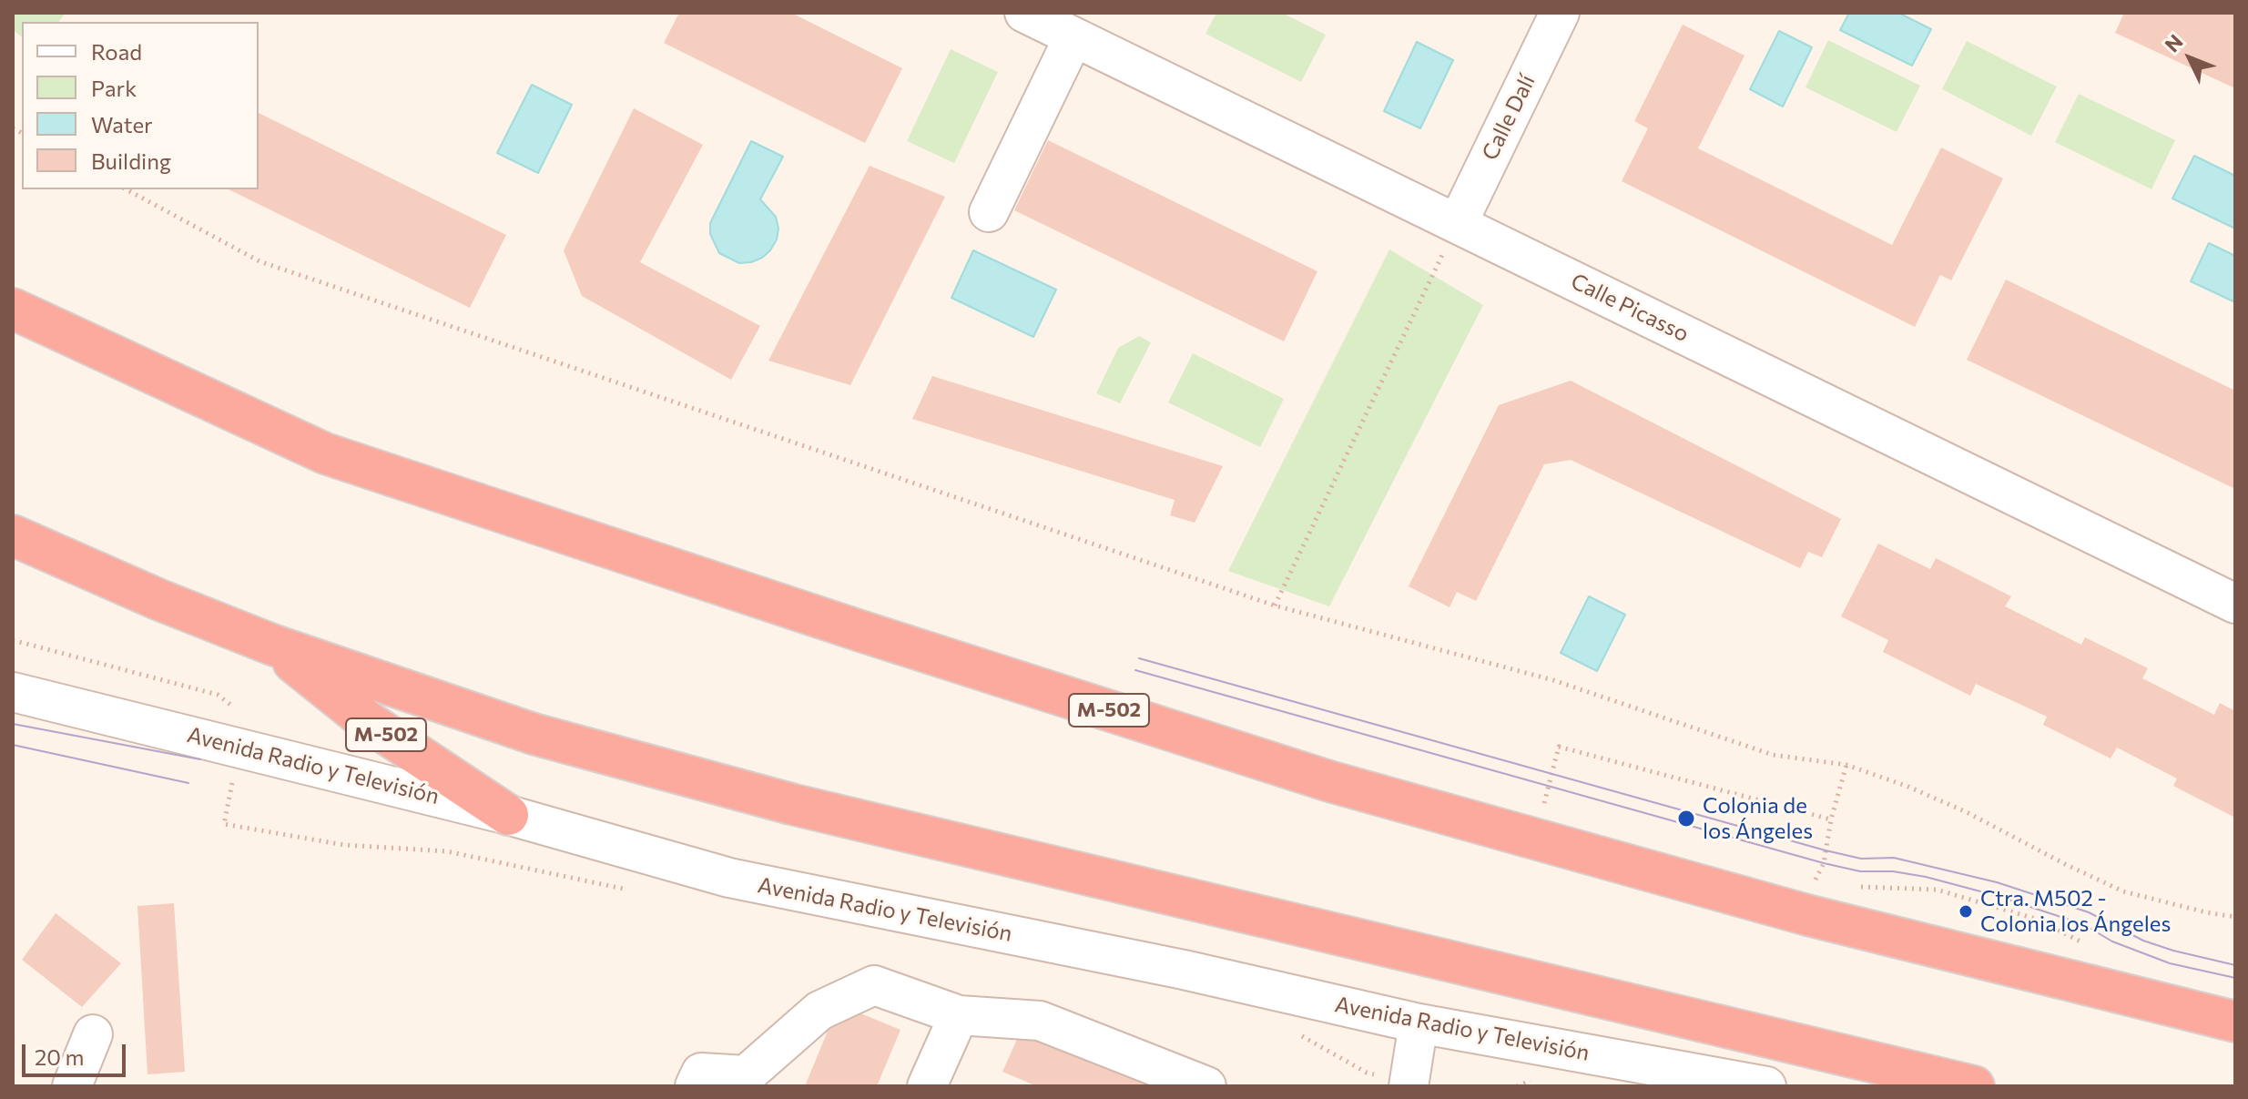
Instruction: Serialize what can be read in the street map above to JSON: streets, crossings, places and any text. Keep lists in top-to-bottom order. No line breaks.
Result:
{"streets":{"highway":["M-502"],"street":["Calle Dalí","Calle Picasso","Avenida Radio y Televisión"]},"crossings":[["Calle Dalí","Calle Picasso"],["M-502","Avenida Radio y Televisión"]],"places":["Colonia de los Ángeles","Ctra. M502 - Colonia los Ángeles"],"legend":["Road","Park","Water","Building"],"scale_bar":"20 m","north":"top left"}
